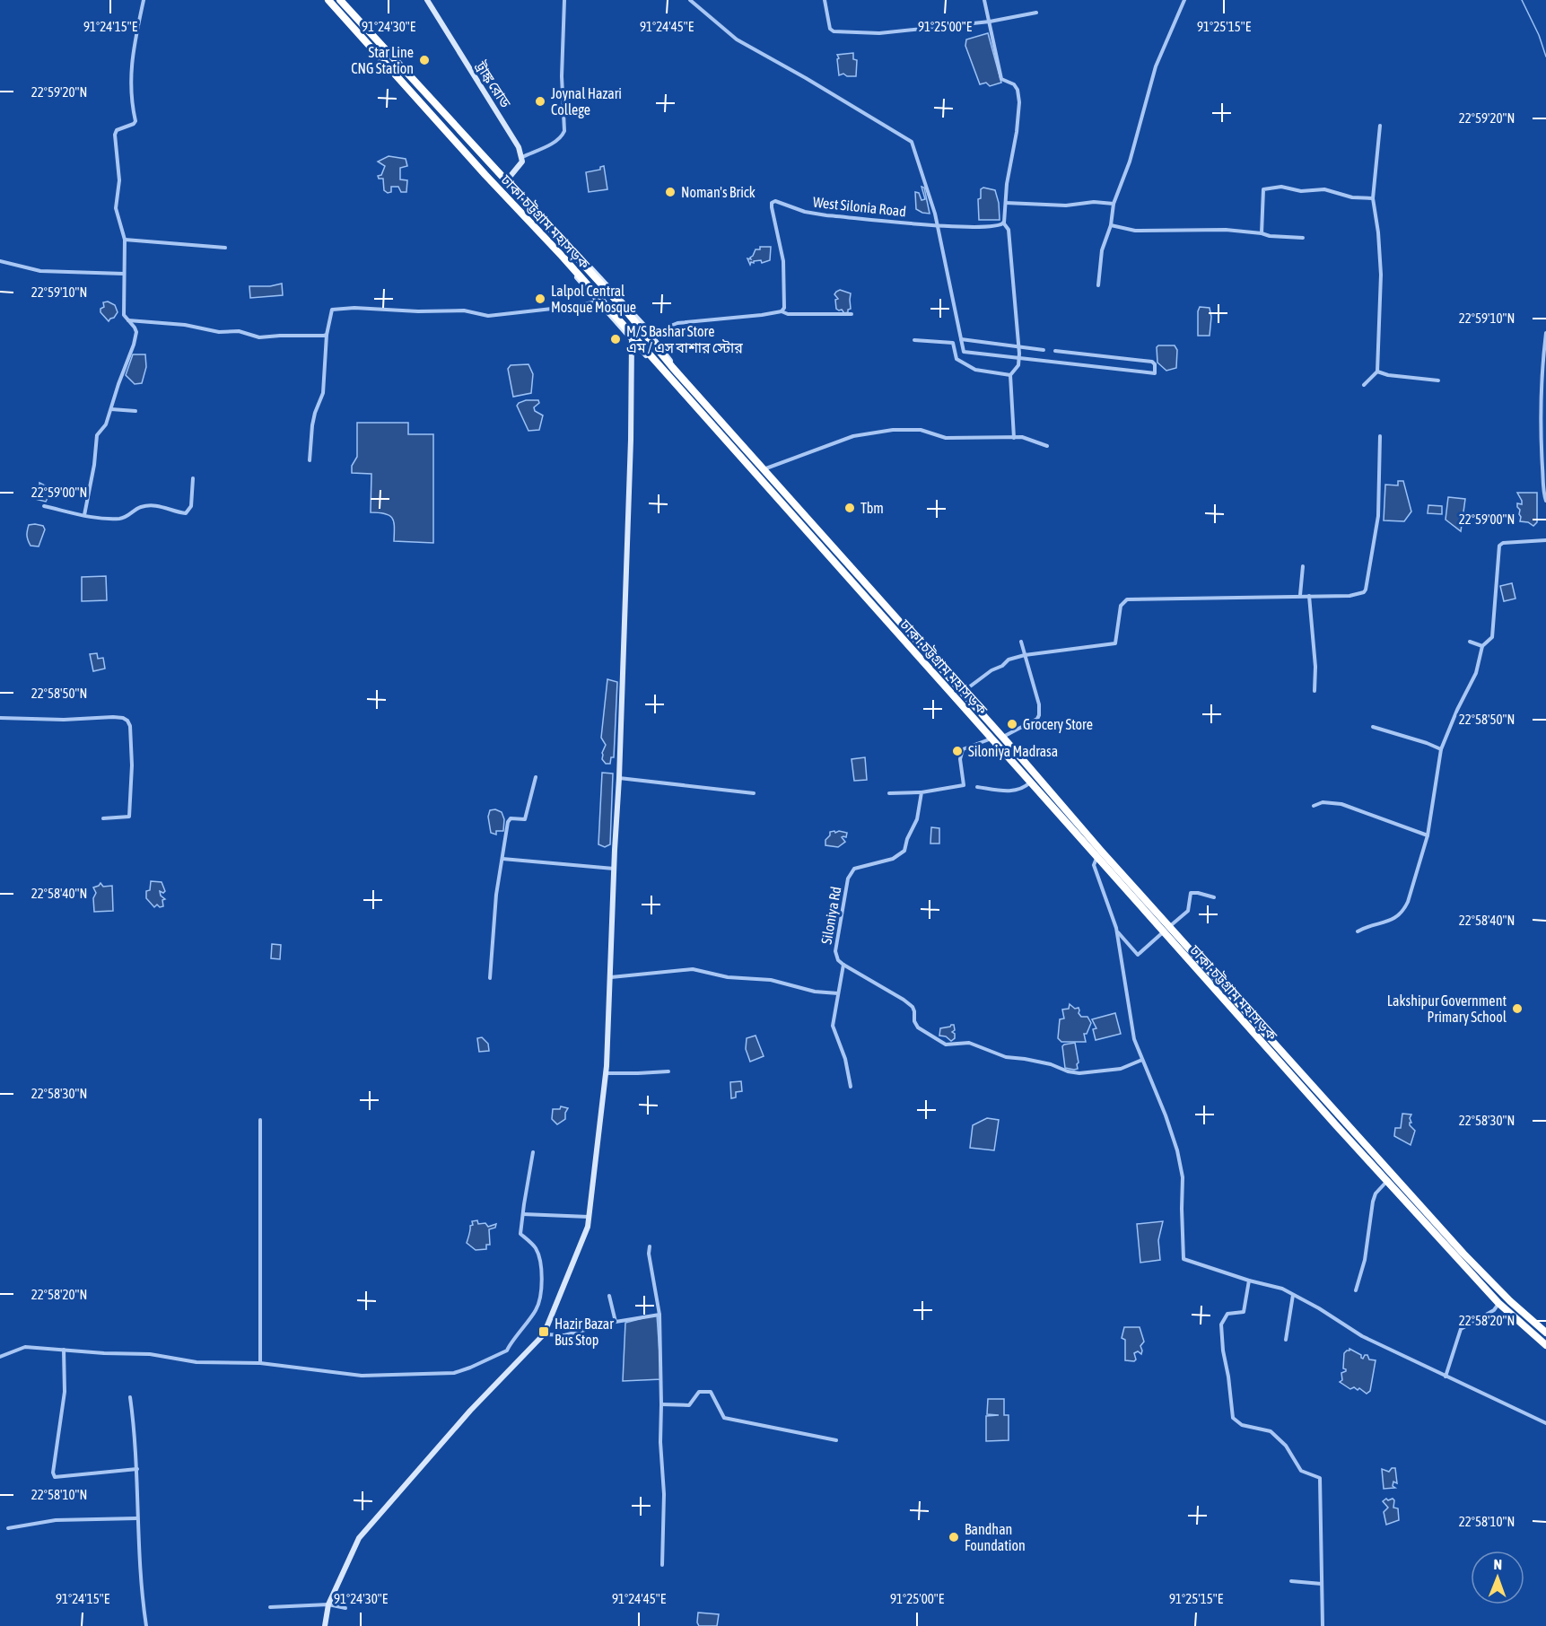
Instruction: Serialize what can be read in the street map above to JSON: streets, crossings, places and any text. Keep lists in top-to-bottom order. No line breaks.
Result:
{"streets":{"highway":["ঢাকা-চট্টগ্রাম মহাসড়ক"],"main road":["ট্রাঙ্ক রোড"],"street":["West Silonia Road","Siloniya Rd"]},"places":{"other":["Star Line CNG Station","Joynal Hazari College","Noman's Brick","Lalpol Central Mosque Mosque","M/S Bashar Store এম / এস বাশার স্টোর","Tbm","Grocery Store","Siloniya Madrasa","Lakshipur Government Primary School","Bandhan Foundation"],"transit":["Hazir Bazar Bus Stop"]},"north":"top","coordinates":["91°24'15\"E","91°24'30\"E","91°24'45\"E","91°25'00\"E","91°25'15\"E","22°59'20\"N","22°59'10\"N","22°59'00\"N","22°58'50\"N","22°58'40\"N","22°58'30\"N","22°58'20\"N","22°58'10\"N"]}
